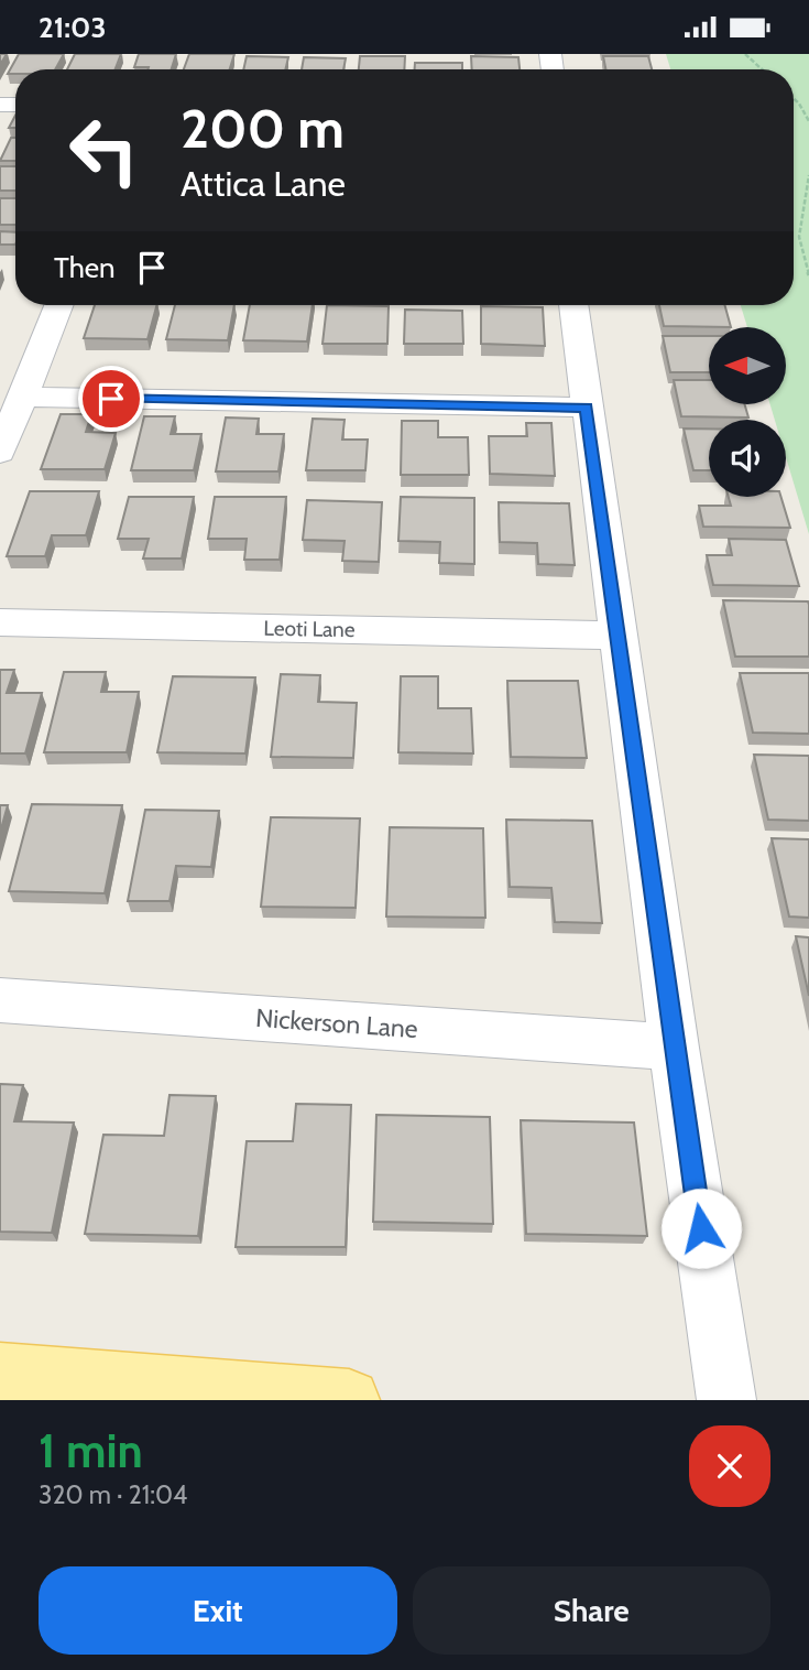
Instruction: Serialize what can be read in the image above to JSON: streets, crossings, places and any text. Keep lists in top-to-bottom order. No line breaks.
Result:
{"streets":{"street":["Leoti Lane","Nickerson Lane"]},"north":"left","page":{"status":"21:03","turn":["200 m","Attica Lane"],"then":"Then","heading":["1 min","320 m · 21:04"],"buttons":["Exit","Share"]}}
